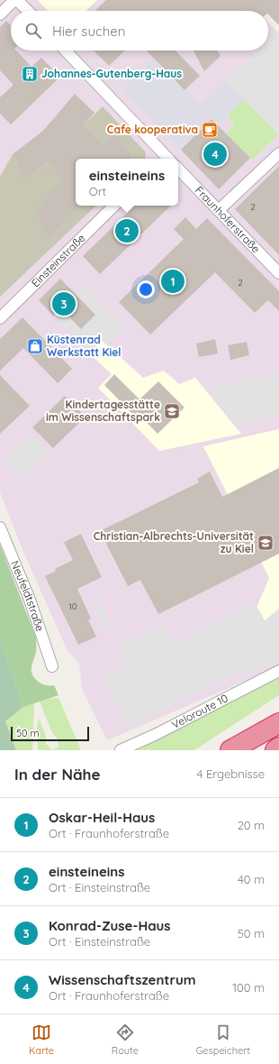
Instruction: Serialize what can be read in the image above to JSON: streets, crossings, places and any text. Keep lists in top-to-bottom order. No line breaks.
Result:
{"streets":{"street":["Fraunhoferstraße","Einsteinstraße","Neufeldtstraße","Veloroute 10"]},"places":{"building":["Johannes-Gutenberg-Haus"],"cafe":["Cafe kooperativa"],"shop":["Küstenrad Werkstatt Kiel"],"school or university":["Kindertagesstätte im Wissenschaftspark","Christian-Albrechts-Universität zu Kiel"]},"house_numbers":["2","2","10"],"scale_bar":"50 m","page":{"search":"Hier suchen","pins":["4","2","1","3"],"popup":["einsteineins","Ort"],"scale":"50 m","heading":["In der Nähe","4 Ergebnisse"],"list":[{"mark":"1","name":"Oskar-Heil-Haus","note":"Ort · Fraunhoferstraße","value":"20 m"},{"mark":"2","name":"einsteineins","note":"Ort · Einsteinstraße","value":"40 m"},{"mark":"3","name":"Konrad-Zuse-Haus","note":"Ort · Einsteinstraße","value":"50 m"},{"mark":"4","name":"Wissenschaftszentrum","note":"Ort · Fraunhoferstraße","value":"100 m"}],"nav":["Karte","Route","Gespeichert"]}}
